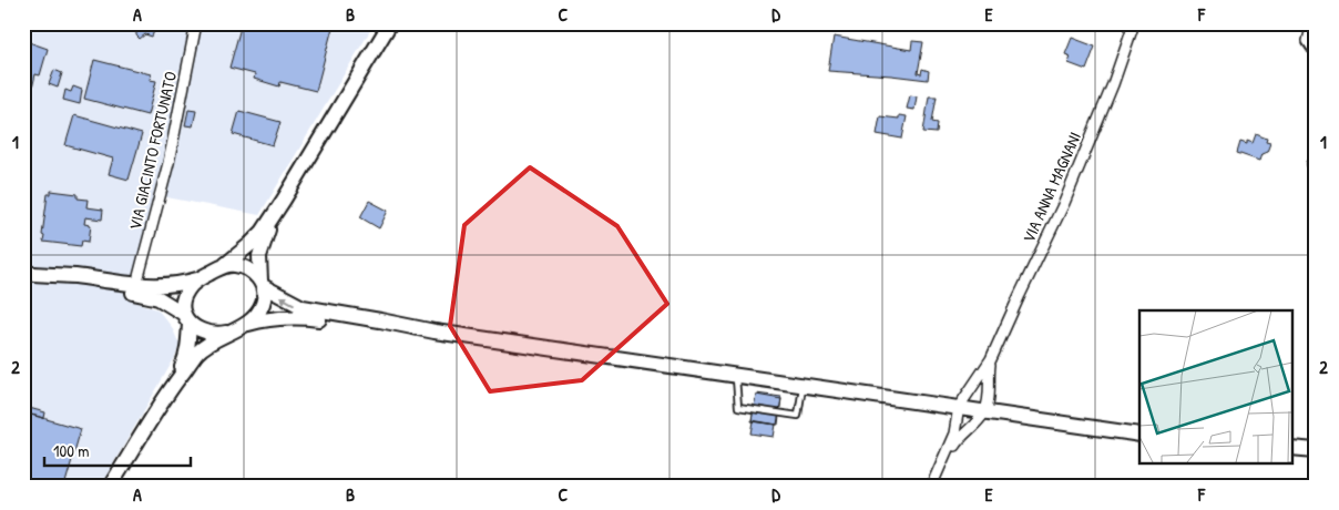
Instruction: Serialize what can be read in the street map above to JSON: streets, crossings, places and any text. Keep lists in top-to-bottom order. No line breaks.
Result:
{"streets":{"street":["VIA GIACINTO FORTUNATO","VIA ANNA MAGNANI"]},"scale_bar":"100 m","grid":{"columns":["A","B","C","D","E","F"],"rows":["1","2"]}}
